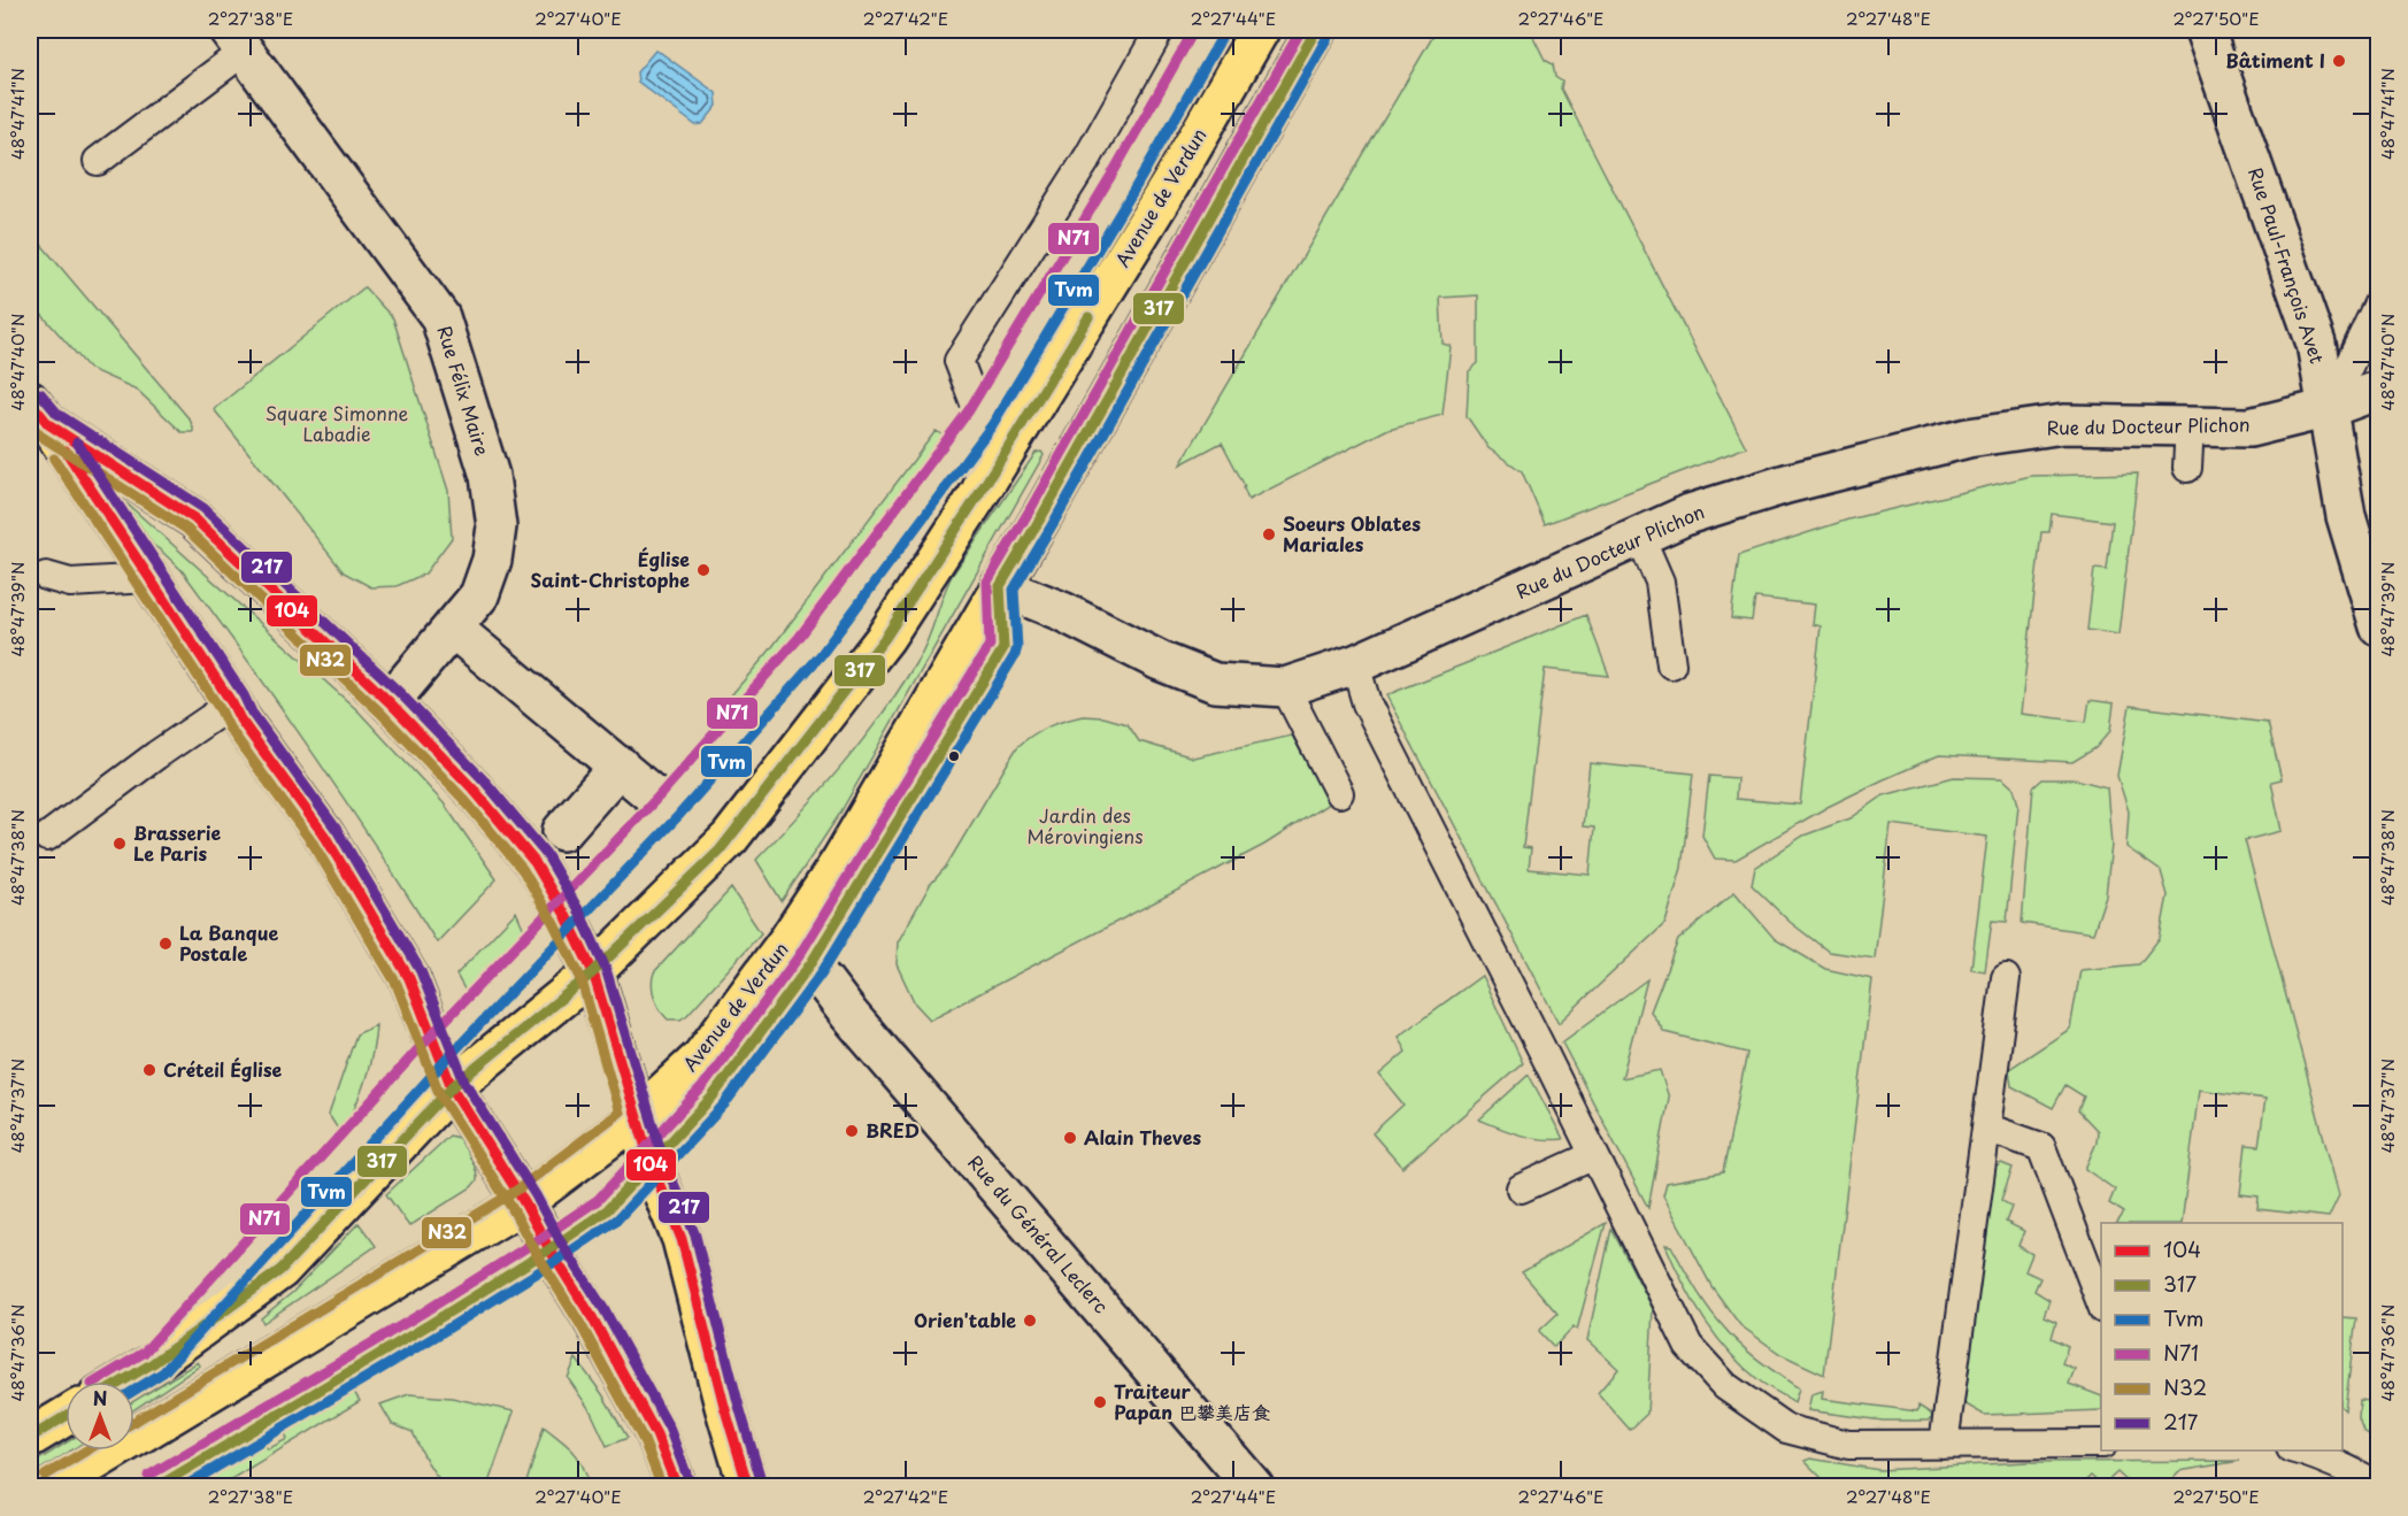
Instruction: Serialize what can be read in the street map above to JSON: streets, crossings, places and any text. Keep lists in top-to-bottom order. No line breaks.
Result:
{"streets":{"main road":["Avenue de Verdun"],"street":["Rue Paul-François Avet","Rue Félix Maire","Rue du Docteur Plichon","Rue du Général Leclerc"]},"crossings":[["Avenue de Verdun","Rue du Docteur Plichon"],["Rue Paul-François Avet","Rue du Docteur Plichon"]],"parks":["Square Simonne Labadie","Jardin des Mérovingiens"],"places":["Bâtiment I","Soeurs Oblates Mariales","Église Saint-Christophe","Brasserie Le Paris","La Banque Postale","Créteil Église","BRED","Alain Theves","Orien'table","Traiteur Papan 巴攀美店食"],"lines":["transit line 317","transit line N71","transit line Tvm","transit line 217","transit line 104","transit line N32"],"legend":["104","317","Tvm","N71","N32","217"],"north":"top","coordinates":["2°27'38\"E","2°27'40\"E","2°27'42\"E","2°27'44\"E","2°27'46\"E","2°27'48\"E","2°27'50\"E","48°47'41\"N","48°47'40\"N","48°47'39\"N","48°47'38\"N","48°47'37\"N","48°47'36\"N"]}
